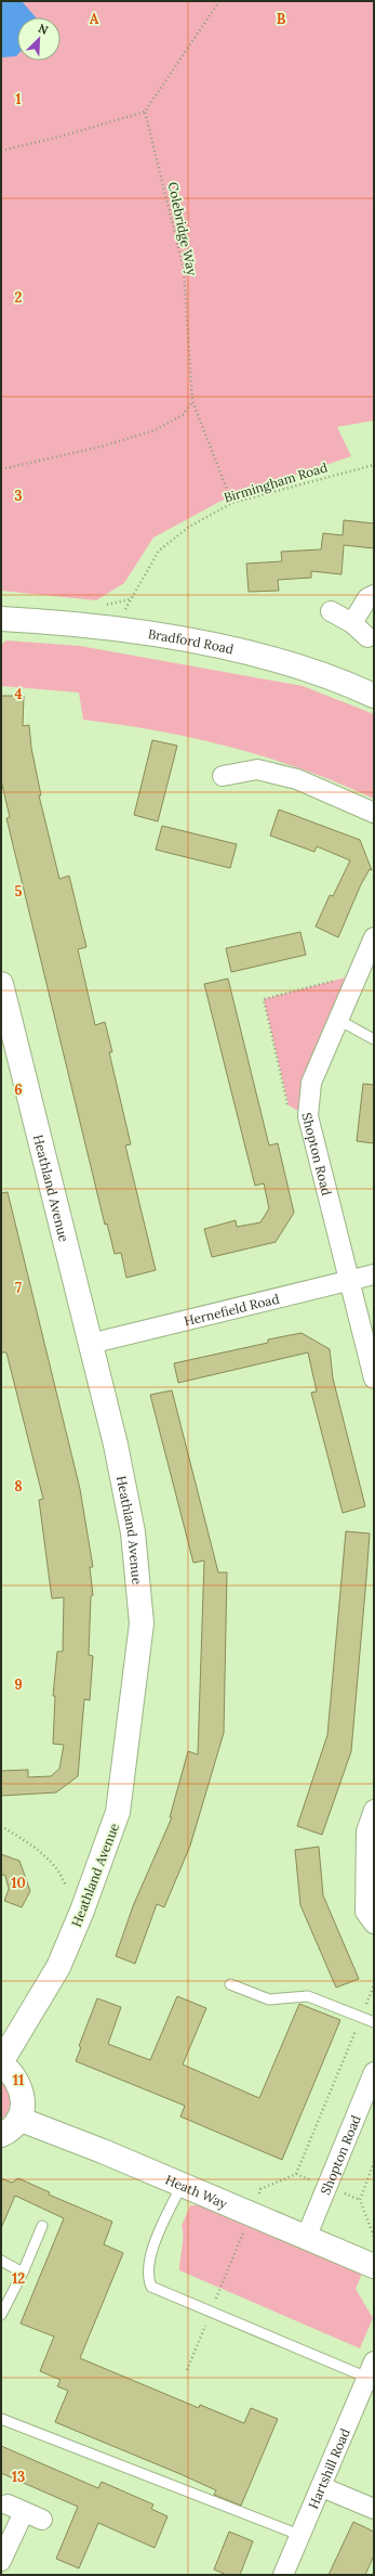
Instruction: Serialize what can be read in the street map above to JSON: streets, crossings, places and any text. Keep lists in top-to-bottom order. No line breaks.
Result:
{"streets":{"street":["Bradford Road","Shopton Road","Heathland Avenue","Hernefield Road","Heath Way","Hartshill Road"],"path":["Colebridge Way","Birmingham Road"]},"crossings":[["Colebridge Way","Birmingham Road"],["Shopton Road","Hernefield Road"],["Shopton Road","Heath Way"],["Heathland Avenue","Hernefield Road"]],"north":"top right","grid":{"columns":["A","B"],"rows":["1","2","3","4","5","6","7","8","9","10","11","12","13"]}}
